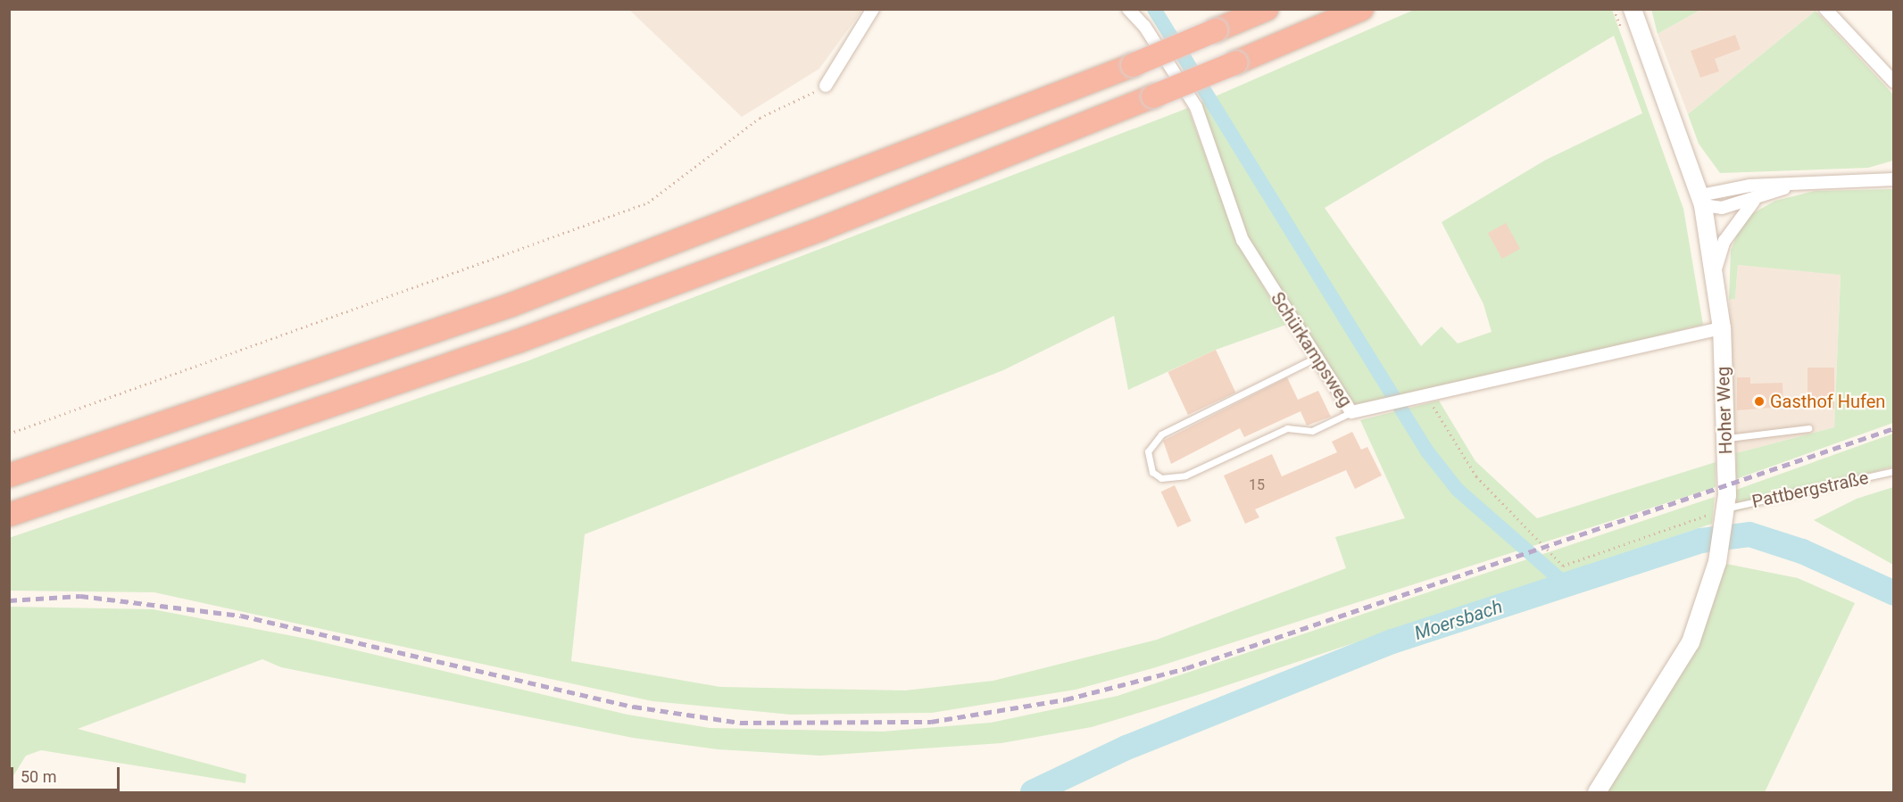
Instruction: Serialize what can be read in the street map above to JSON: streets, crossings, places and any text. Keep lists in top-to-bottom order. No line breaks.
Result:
{"streets":{"main road":["Hoher Weg"],"street":["Schürkampsweg"],"lane":["Pattbergstraße"]},"crossings":[["Schürkampsweg","Hoher Weg"],["Hoher Weg","Pattbergstraße"]],"water":["Moersbach"],"places":["Gasthof Hufen"],"house_numbers":["15"],"scale_bar":"50 m"}
